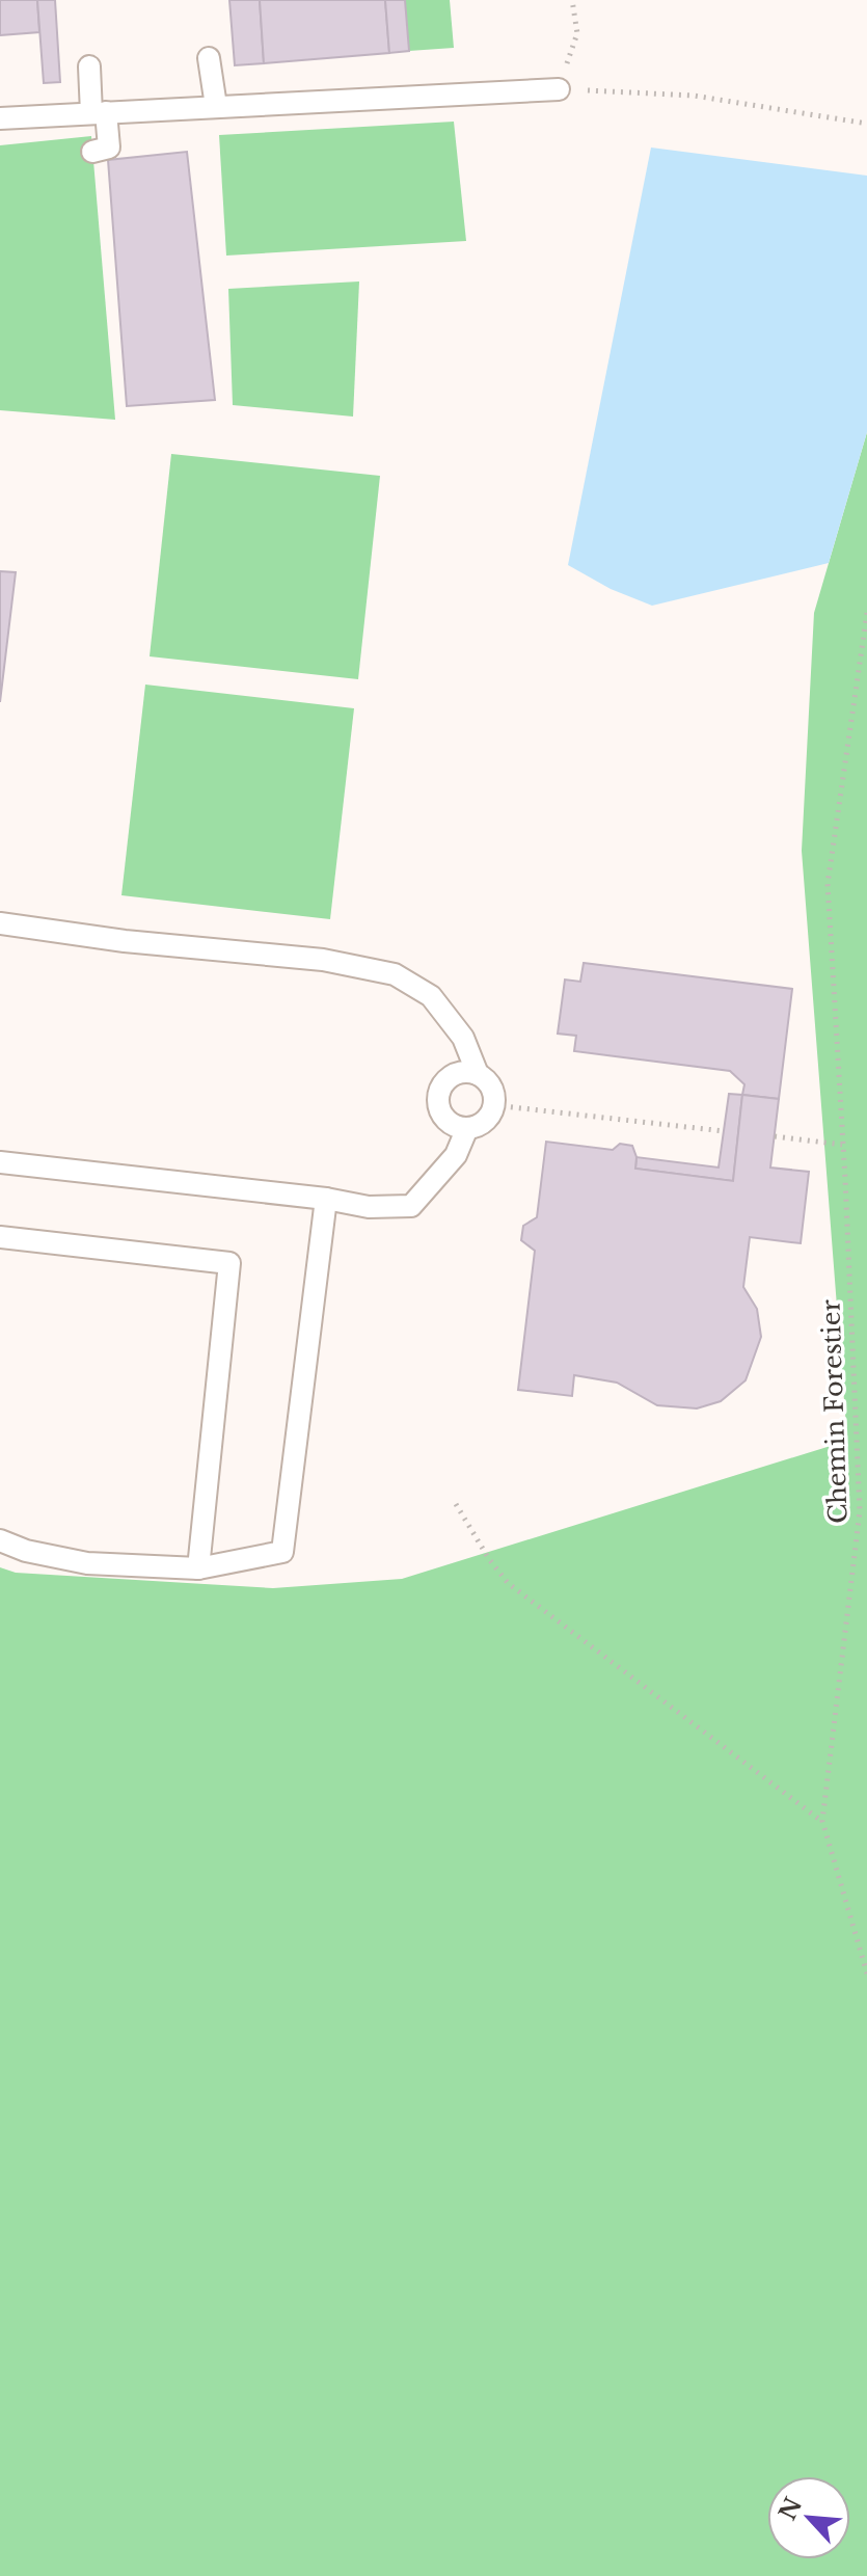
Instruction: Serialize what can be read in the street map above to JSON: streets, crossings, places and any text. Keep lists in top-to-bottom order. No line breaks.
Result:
{"streets":{"path":["Chemin Forestier"]},"north":"top left"}
